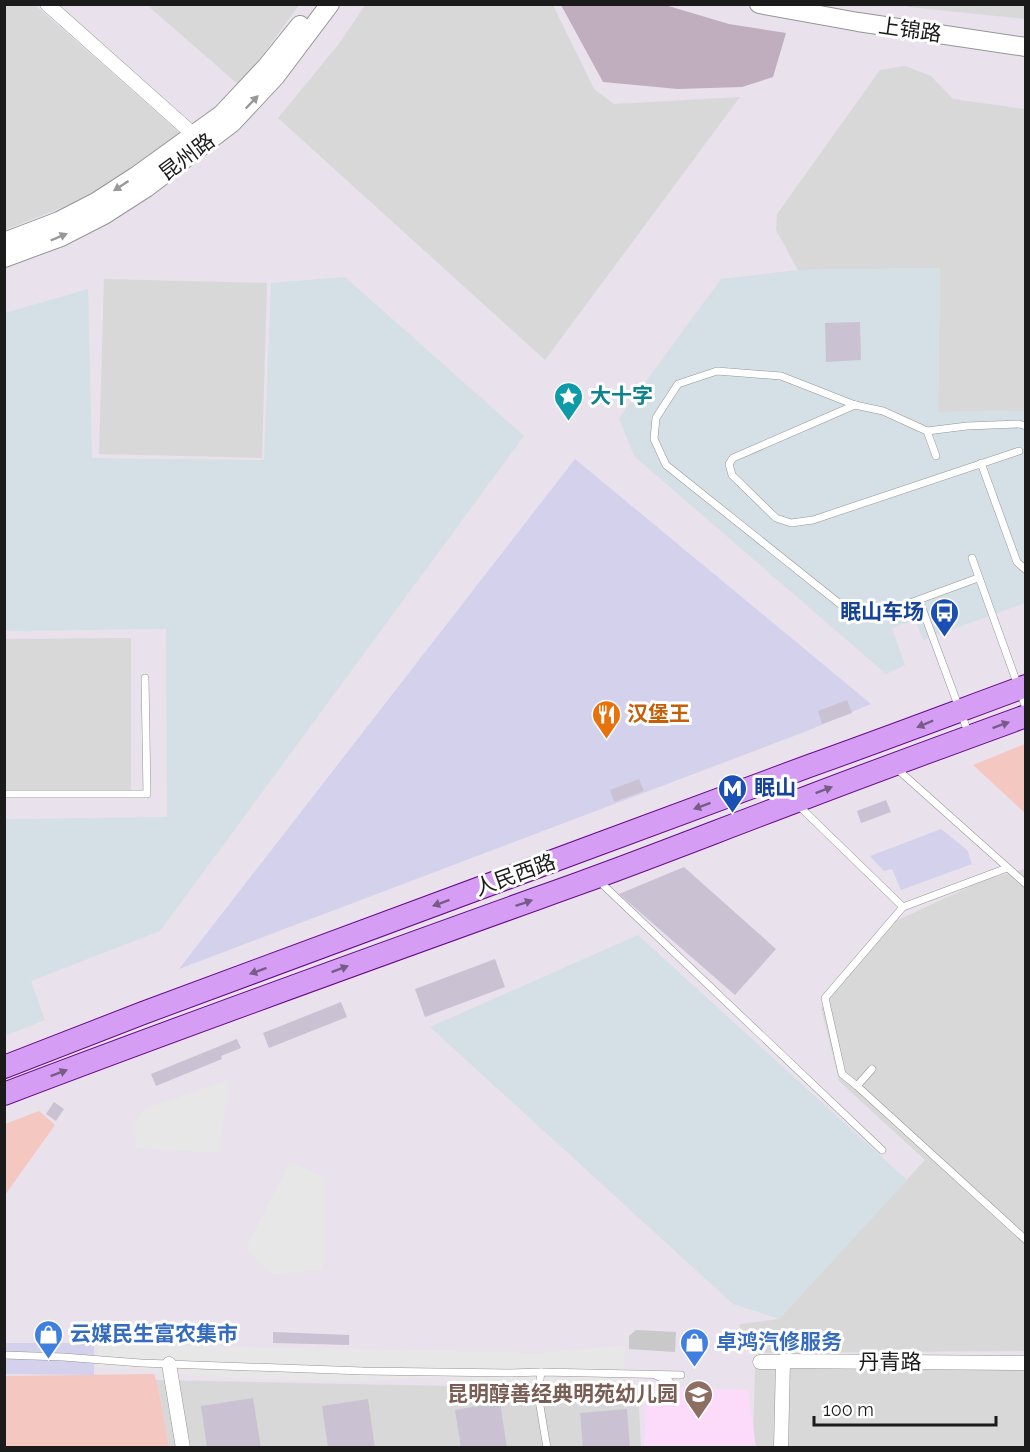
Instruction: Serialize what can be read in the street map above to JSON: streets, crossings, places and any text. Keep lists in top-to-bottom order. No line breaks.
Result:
{"streets":{"main road":["人民西路"],"street":["上锦路","昆州路","丹青路"]},"places":{"place":["大十字"],"bus stop":["眠山车场"],"restaurant":["汉堡王"],"metro station":["眠山"],"shop":["云媒民生富农集市","卓鸿汽修服务"],"school or university":["昆明醇善经典明苑幼儿园"]},"scale_bar":"100 m"}
